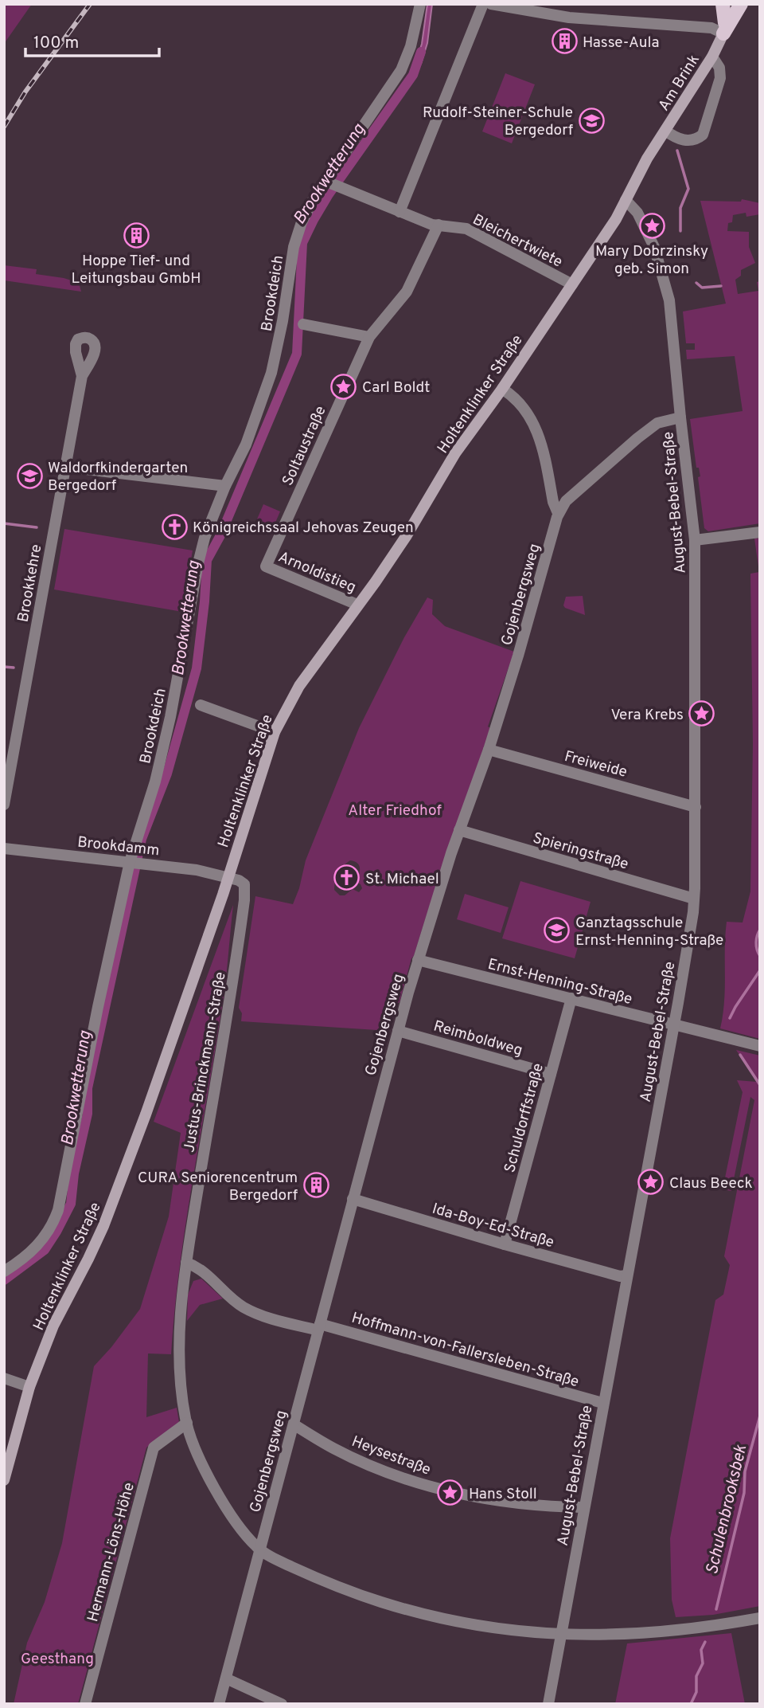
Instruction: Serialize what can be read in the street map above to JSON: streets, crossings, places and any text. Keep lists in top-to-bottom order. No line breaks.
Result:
{"streets":{"main road":["Am Brink","Holtenklinker Straße"],"street":["Bleichertwiete","Brookdeich","Soltaustraße","August-Bebel-Straße","Arnoldistieg","Brookkehre","Gojenbergsweg","Freiweide","Brookdamm","Spieringstraße","Ernst-Henning-Straße","Reimboldweg","Justus-Brinckmann-Straße","Schuldorffstraße","Ida-Boy-Ed-Straße","Hoffmann-von-Fallersleben-Straße","Heysestraße","Hermann-Löns-Höhe"]},"crossings":[["Am Brink","Holtenklinker Straße"],["Bleichertwiete","Brookdeich"],["Bleichertwiete","Holtenklinker Straße"],["Bleichertwiete","Soltaustraße"],["Brookdeich","Brookdamm"],["Holtenklinker Straße","August-Bebel-Straße"],["Holtenklinker Straße","Arnoldistieg"],["Holtenklinker Straße","Brookdamm"],["Holtenklinker Straße","Justus-Brinckmann-Straße"],["Soltaustraße","Arnoldistieg"],["August-Bebel-Straße","Gojenbergsweg"],["August-Bebel-Straße","Freiweide"],["August-Bebel-Straße","Spieringstraße"],["August-Bebel-Straße","Ernst-Henning-Straße"],["August-Bebel-Straße","Justus-Brinckmann-Straße"],["August-Bebel-Straße","Ida-Boy-Ed-Straße"],["August-Bebel-Straße","Hoffmann-von-Fallersleben-Straße"],["August-Bebel-Straße","Heysestraße"],["Gojenbergsweg","Freiweide"],["Gojenbergsweg","Spieringstraße"],["Gojenbergsweg","Ernst-Henning-Straße"],["Gojenbergsweg","Reimboldweg"],["Gojenbergsweg","Justus-Brinckmann-Straße"],["Gojenbergsweg","Ida-Boy-Ed-Straße"],["Gojenbergsweg","Hoffmann-von-Fallersleben-Straße"],["Gojenbergsweg","Heysestraße"],["Brookdamm","Justus-Brinckmann-Straße"],["Ernst-Henning-Straße","Schuldorffstraße"],["Reimboldweg","Schuldorffstraße"],["Justus-Brinckmann-Straße","Hermann-Löns-Höhe"],["Schuldorffstraße","Ida-Boy-Ed-Straße"]],"water":["Brookwetterung","Schulenbrooksbek"],"parks":["Alter Friedhof","Geesthang"],"places":{"building":["Hasse-Aula","Hoppe Tief- und Leitungsbau GmbH","CURA Seniorencentrum Bergedorf"],"school or university":["Rudolf-Steiner-Schule Bergedorf","Waldorfkindergarten Bergedorf","Ganztagsschule Ernst-Henning-Straße"],"place":["Mary Dobrzinsky geb. Simon","Carl Boldt","Vera Krebs","Claus Beeck","Hans Stoll"],"church":["Königreichssaal Jehovas Zeugen","St. Michael"]},"scale_bar":"100 m"}
